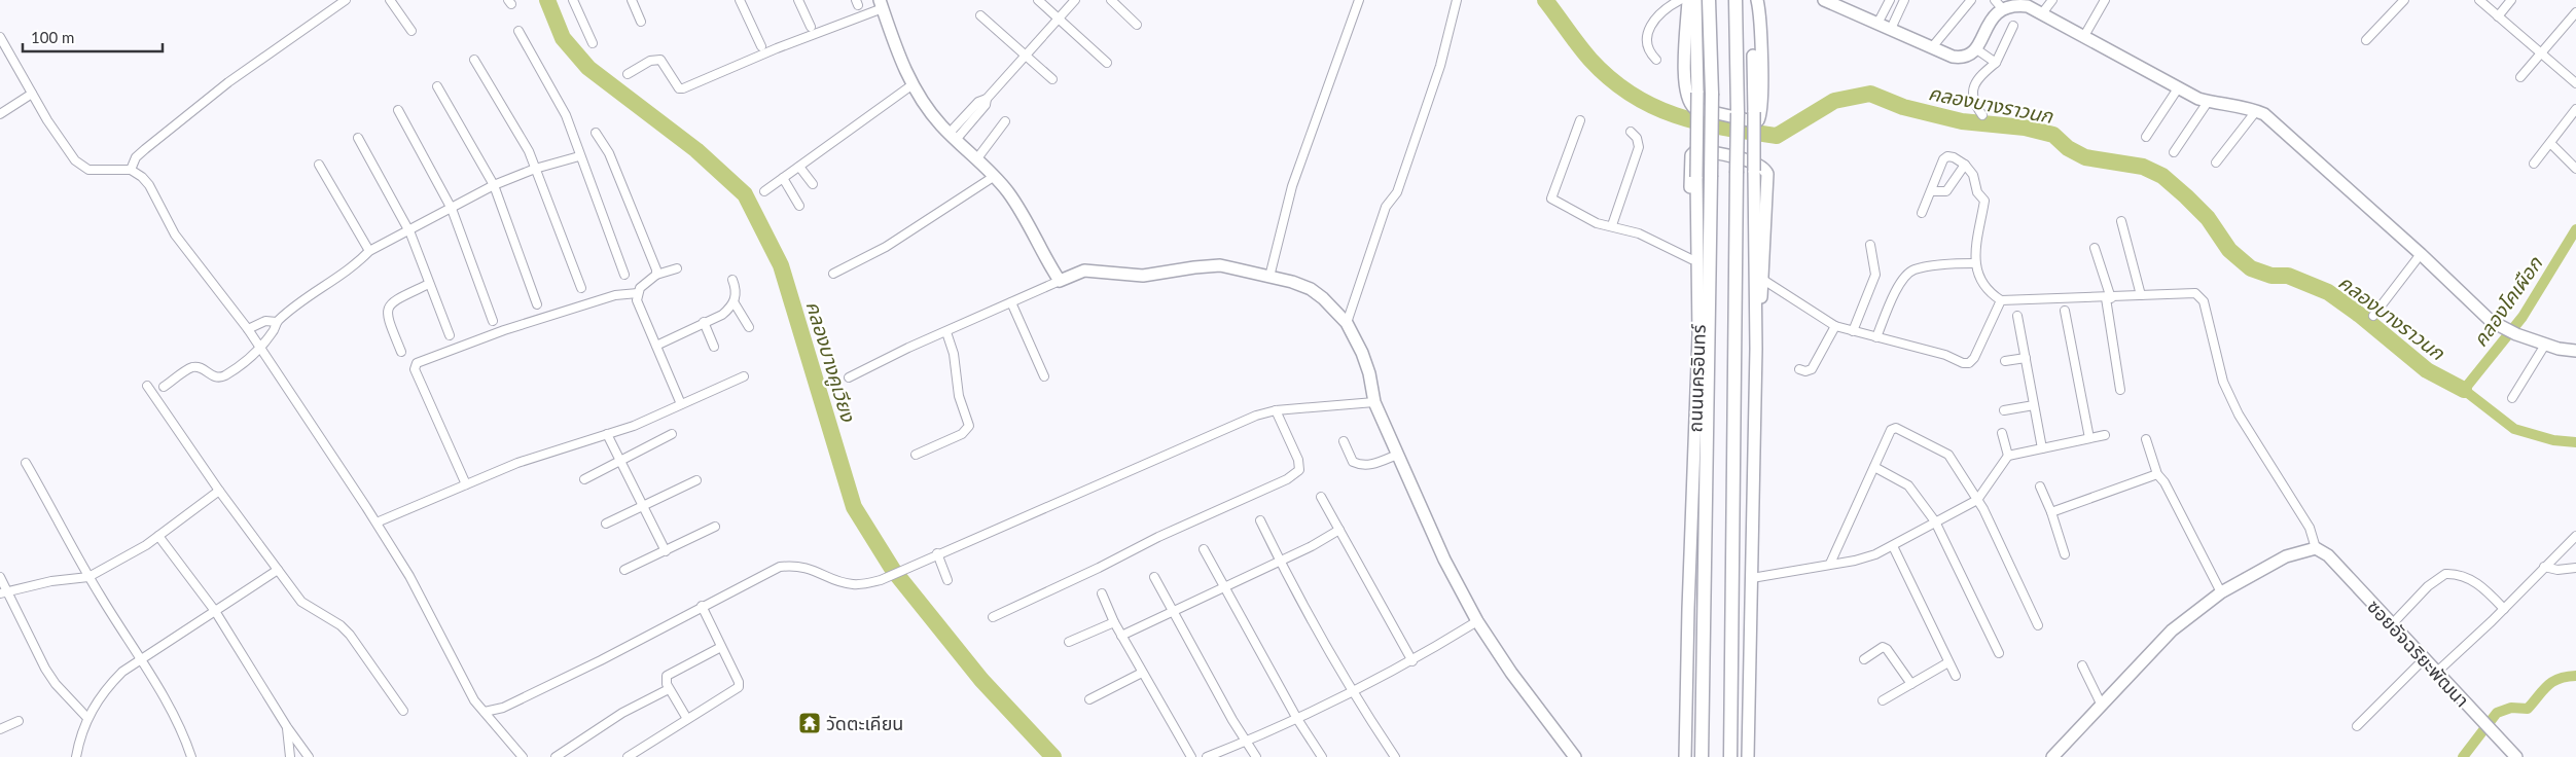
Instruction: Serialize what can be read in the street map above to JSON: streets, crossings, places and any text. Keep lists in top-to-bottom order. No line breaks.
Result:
{"streets":{"main road":["ถนนนครอินทร์"],"street":["ซอยอัจฉริยะพัฒนา"]},"water":["คลองบางราวนก","คลองโคเผือก","คลองบางคูเวียง"],"places":{"temple":["วัดตะเคียน"]},"scale_bar":"100 m"}
